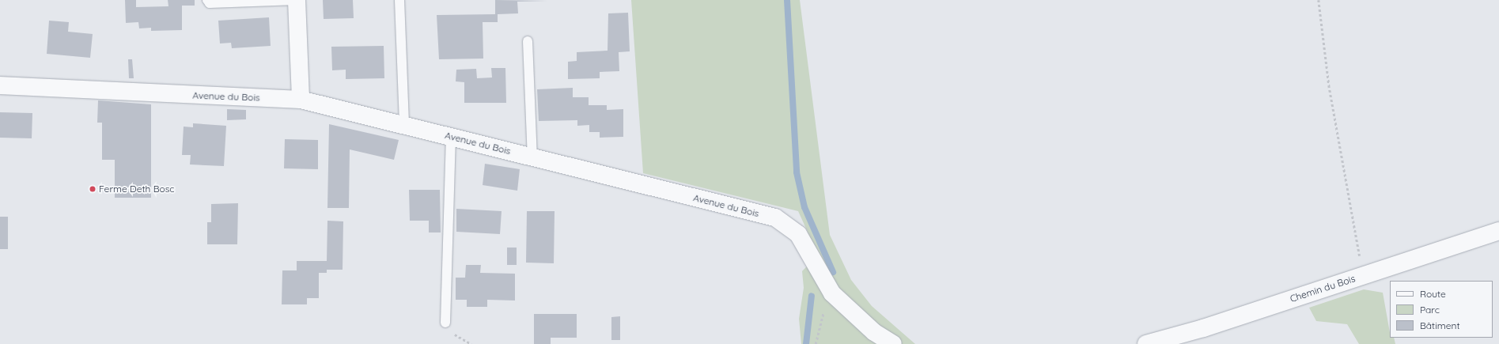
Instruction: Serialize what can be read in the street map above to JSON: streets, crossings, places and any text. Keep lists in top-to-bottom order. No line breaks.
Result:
{"streets":{"street":["Avenue du Bois","Chemin du Bois"]},"places":["Ferme Deth Bosc"],"legend":["Route","Parc","Bâtiment"]}
